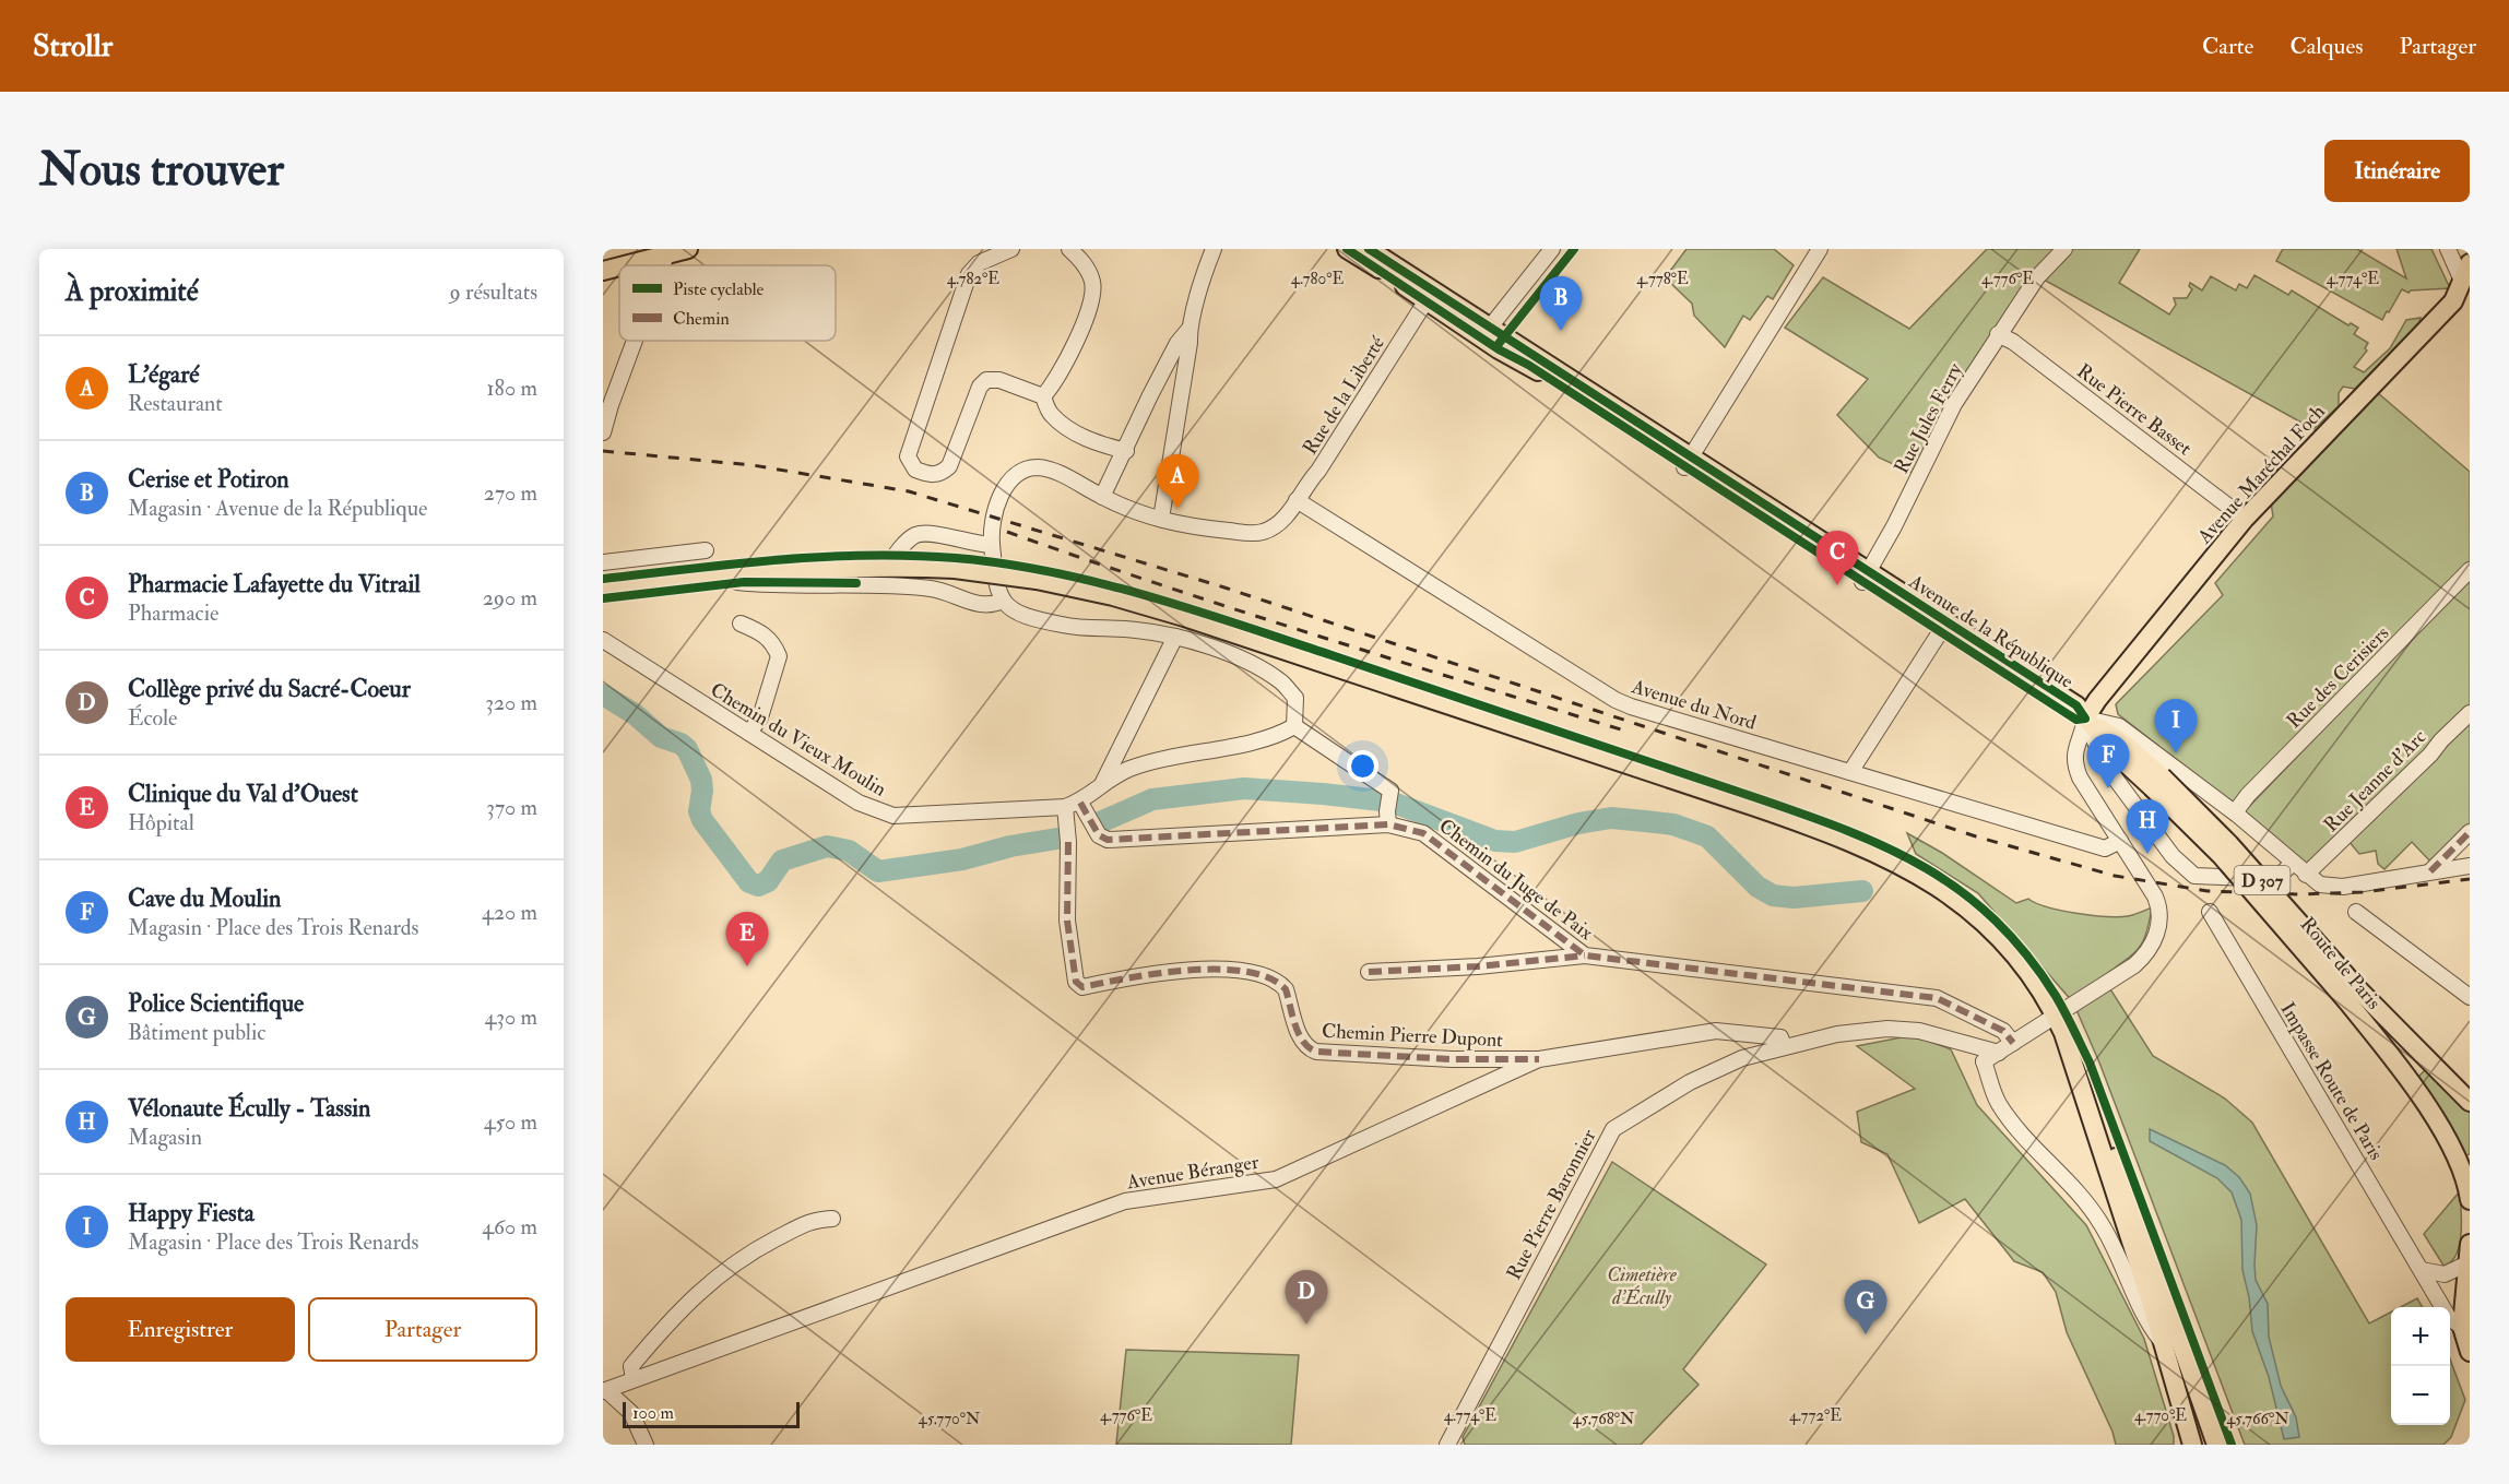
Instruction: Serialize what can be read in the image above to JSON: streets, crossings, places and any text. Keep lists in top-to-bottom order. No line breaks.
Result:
{"streets":{"main road":["Avenue Maréchal Foch","Avenue de la République","D 307","Route de Paris"],"street":["Rue de la Liberté","Rue Pierre Basset","Rue Jules Ferry","Rue des Cerisiers","Avenue du Nord","Chemin du Vieux Moulin","Rue Jeanne d'Arc","Chemin du Juge de Paix","Chemin Pierre Dupont","Impasse Route de Paris","Avenue Béranger","Rue Pierre Baronnier"]},"crossings":[["Rue de la Liberté","Avenue de la République"],["Rue de la Liberté","Avenue du Nord"],["Rue Pierre Basset","Rue Jules Ferry"],["Rue Pierre Basset","Avenue Maréchal Foch"],["Rue Jules Ferry","Avenue de la République"],["Avenue Maréchal Foch","Avenue de la République"],["Avenue Maréchal Foch","Route de Paris"],["Avenue de la République","Route de Paris"],["Chemin du Vieux Moulin","Chemin du Juge de Paix"],["Chemin du Vieux Moulin","Chemin Pierre Dupont"],["Chemin Pierre Dupont","Avenue Béranger"],["Avenue Béranger","Rue Pierre Baronnier"]],"parks":["Cimetière d'Écully"],"legend":["Piste cyclable","Chemin"],"scale_bar":"100 m","page":{"header":"Strollr","nav":["Carte","Calques","Partager"],"buttons":["Itinéraire",["Enregistrer","Partager"]],"title":"Nous trouver","heading":["À proximité","9 résultats"],"pins":["B","A","C","I","F","H","E","D","G"],"list":[{"mark":"A","name":"L’égaré","note":"Restaurant","value":"180 m"},{"mark":"B","name":"Cerise et Potiron","note":"Magasin · Avenue de la République","value":"270 m"},{"mark":"C","name":"Pharmacie Lafayette du Vitrail","note":"Pharmacie","value":"290 m"},{"mark":"D","name":"Collège privé du Sacré-Coeur","note":"École","value":"320 m"},{"mark":"E","name":"Clinique du Val d'Ouest","note":"Hôpital","value":"370 m"},{"mark":"F","name":"Cave du Moulin","note":"Magasin · Place des Trois Renards","value":"420 m"},{"mark":"G","name":"Police Scientifique","note":"Bâtiment public","value":"430 m"},{"mark":"H","name":"Vélonaute Écully - Tassin","note":"Magasin","value":"450 m"},{"mark":"I","name":"Happy Fiesta","note":"Magasin · Place des Trois Renards","value":"460 m"}],"map_buttons":["+","−"],"scale":"100 m"},"coordinates":["4.782°E","4.780°E","4.778°E","4.776°E","4.774°E","4.772°E","4.770°E","45.770°N","45.768°N","45.766°N"]}
